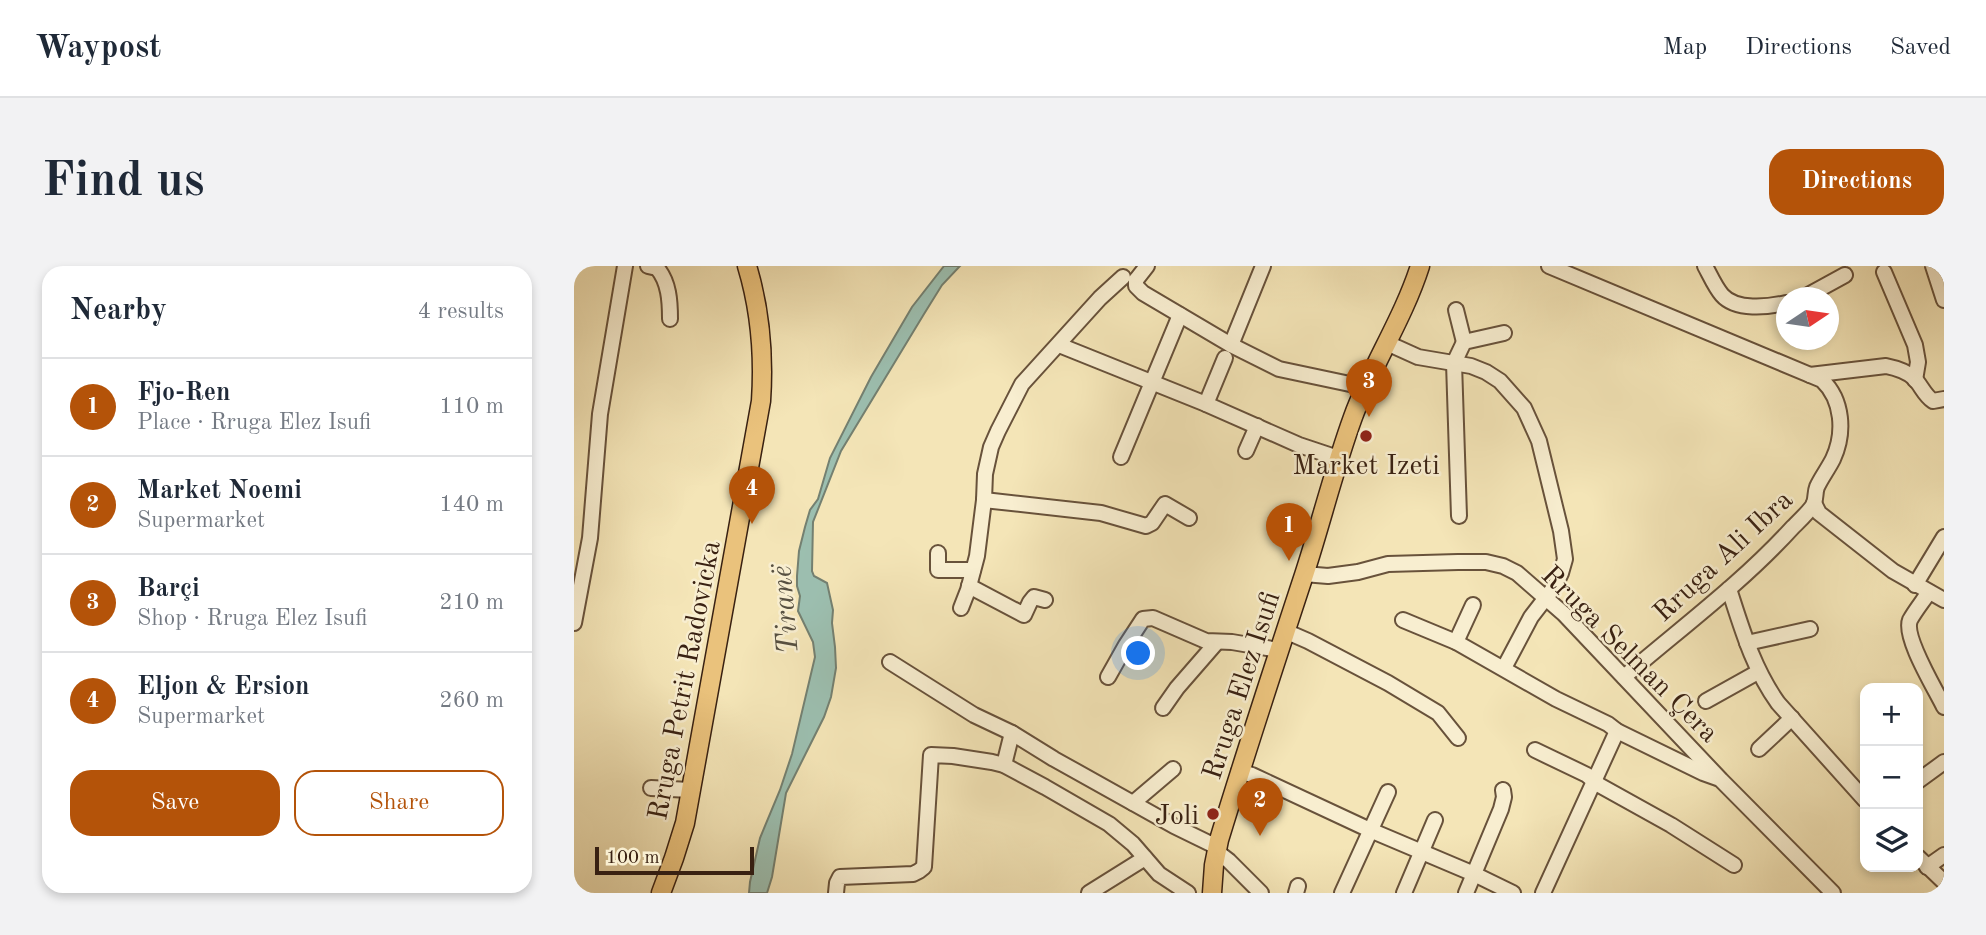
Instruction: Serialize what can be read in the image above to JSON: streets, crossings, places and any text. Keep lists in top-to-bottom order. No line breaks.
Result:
{"streets":{"main road":["Rruga Petrit Radovicka","Rruga Elez Isufi"],"street":["Rruga Ali Ibra","Rruga Selman Çera"]},"crossings":[["Rruga Ali Ibra","Rruga Selman Çera"],["Rruga Selman Çera","Rruga Elez Isufi"]],"water":["Tiranë"],"places":["Market Izeti","Joli"],"scale_bar":"100 m","north":"right","page":{"header":"Waypost","nav":["Map","Directions","Saved"],"buttons":["Directions",["Save","Share"]],"title":"Find us","heading":["Nearby","4 results"],"list":[{"mark":"1","name":"Fjo-Ren","note":"Place · Rruga Elez Isufi","value":"110 m"},{"mark":"2","name":"Market Noemi","note":"Supermarket","value":"140 m"},{"mark":"3","name":"Barçi","note":"Shop · Rruga Elez Isufi","value":"210 m"},{"mark":"4","name":"Eljon & Ersion","note":"Supermarket","value":"260 m"}],"pins":["3","4","1","2"],"map_buttons":["+","−"],"scale":"100 m"}}
